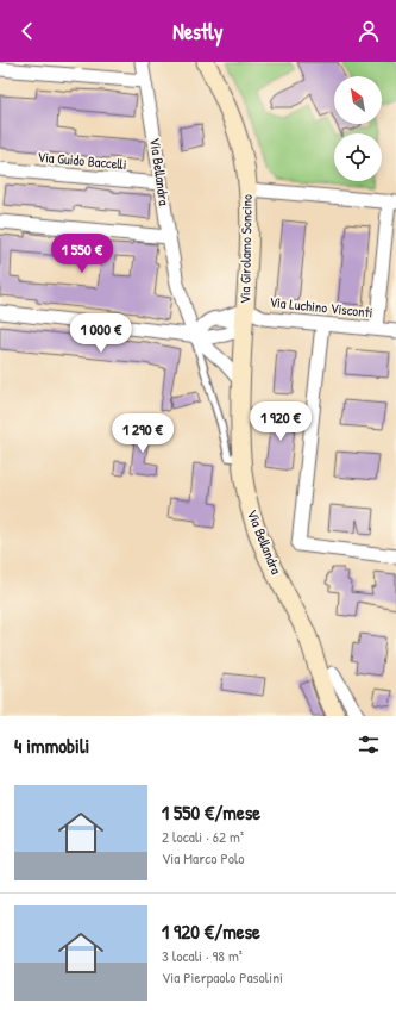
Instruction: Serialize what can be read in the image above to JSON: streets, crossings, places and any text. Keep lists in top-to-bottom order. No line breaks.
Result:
{"streets":{"main road":["Via Bellandra","Via Girolamo Soncino"],"street":["Via Guido Baccelli","Via Luchino Visconti"]},"crossings":[["Via Guido Baccelli","Via Bellandra"],["Via Bellandra","Via Girolamo Soncino"],["Via Girolamo Soncino","Via Luchino Visconti"]],"north":"top left","page":{"header":"Nestly","price":["1 550 €","1 000 €","1 920 €","1 290 €"],"heading":"4 immobili","list":[{"name":"1 550 €/mese","note":"2 locali · 62 m² · Via Marco Polo"},{"name":"1 920 €/mese","note":"3 locali · 98 m² · Via Pierpaolo Pasolini"}]}}
